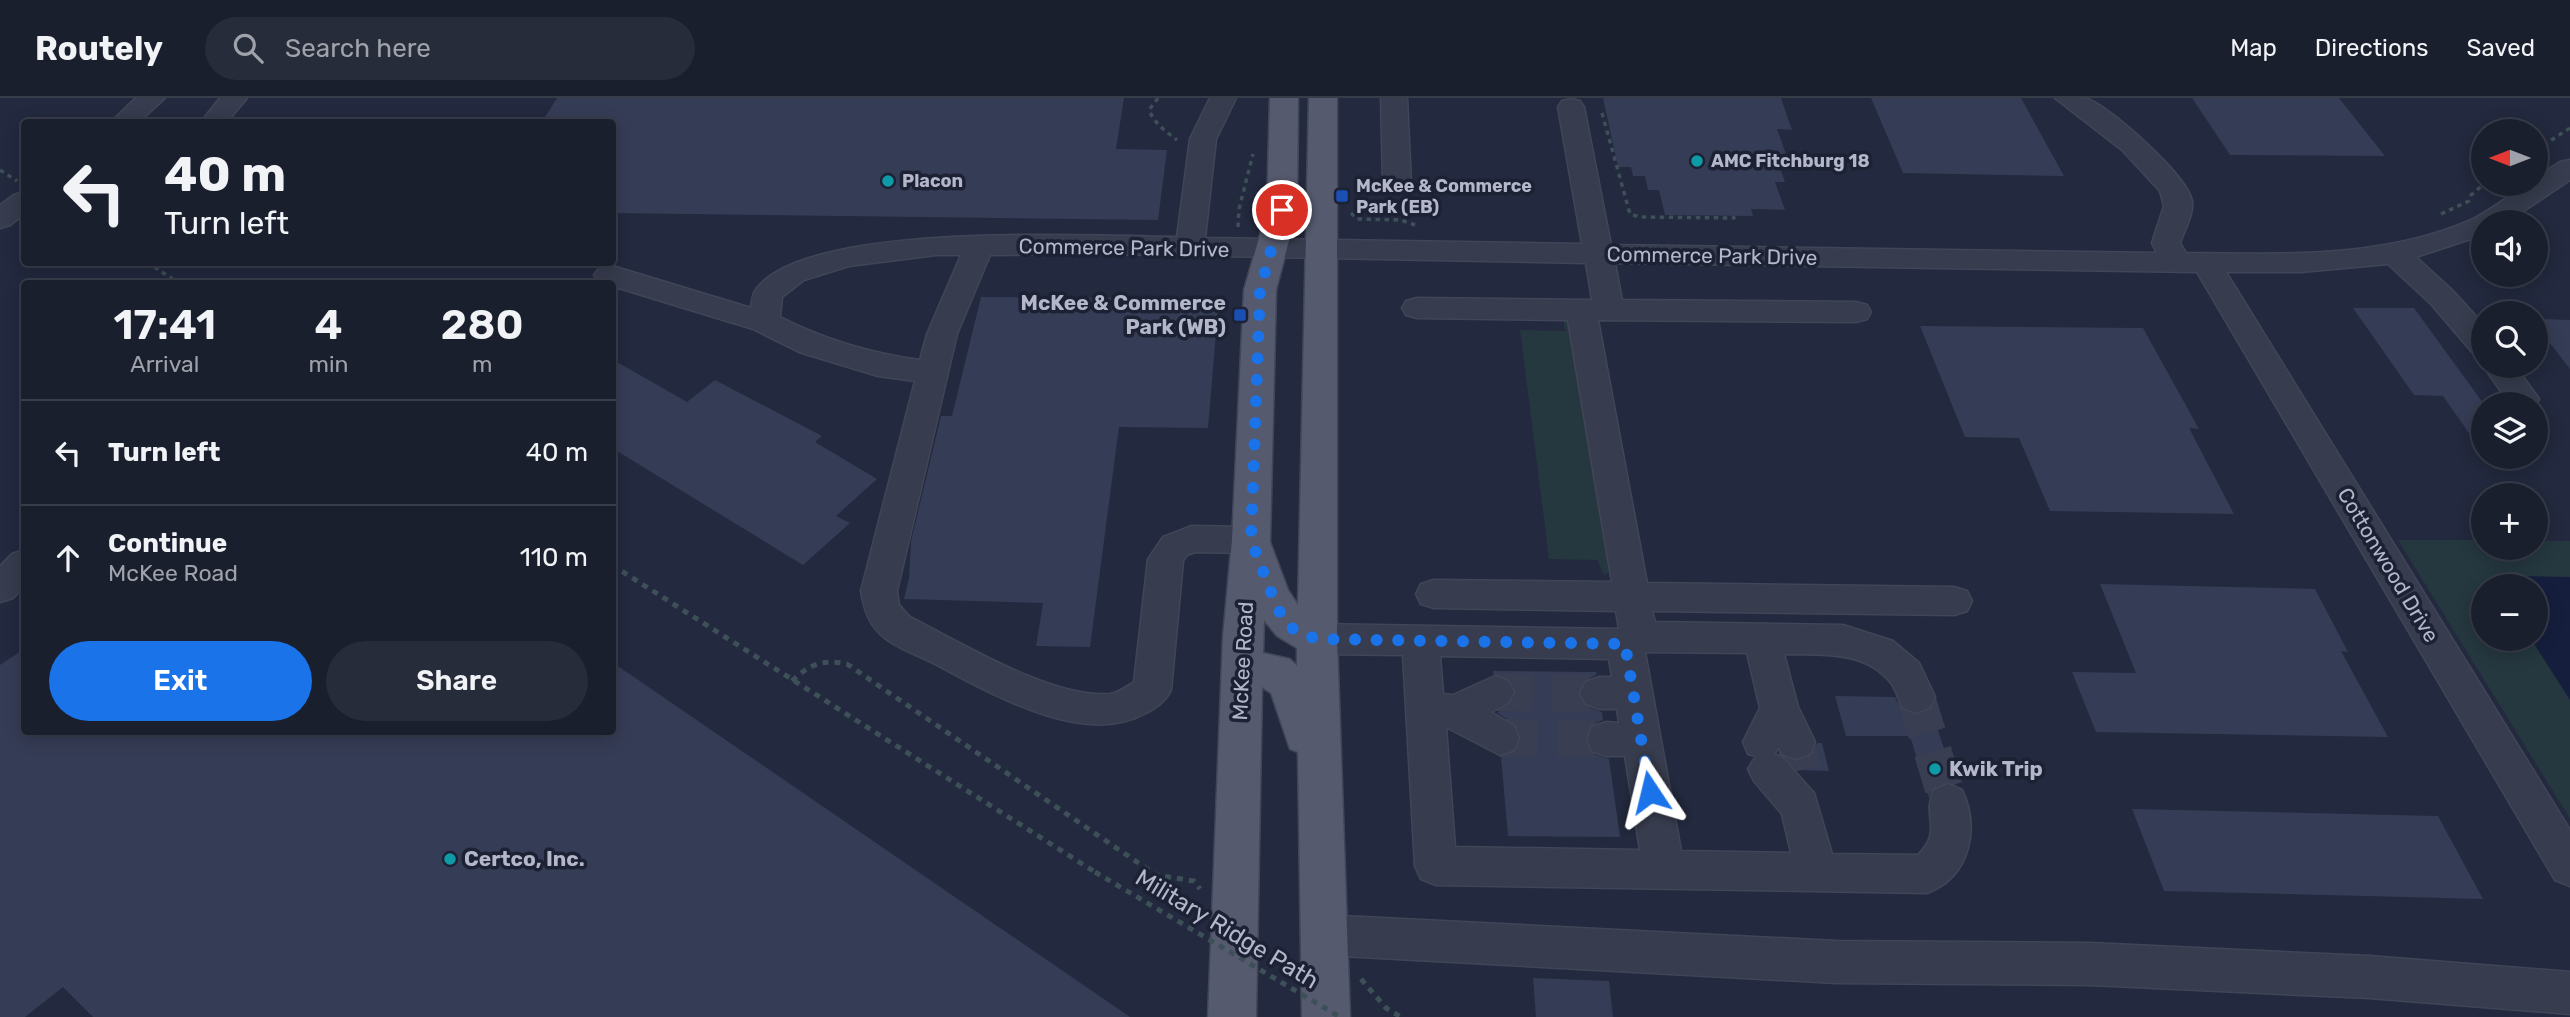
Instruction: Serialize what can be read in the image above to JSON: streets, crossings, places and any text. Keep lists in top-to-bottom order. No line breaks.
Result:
{"streets":{"main road":["McKee Road"],"street":["Commerce Park Drive","Cottonwood Drive"],"path":["Military Ridge Path"]},"crossings":[["Commerce Park Drive","Cottonwood Drive"],["Commerce Park Drive","McKee Road"]],"places":{"other":["AMC Fitchburg 18","Placon","Kwik Trip","Certco, Inc."],"transit":["McKee & Commerce Park (EB)","McKee & Commerce Park (WB)"]},"north":"left","page":{"header":"Routely","search":"Search here","nav":["Map","Directions","Saved"],"map_buttons":["+","−"],"turn":["40 m","Turn left"],"eta":["17:41","Arrival","4","min","280","m"],"list":[{"name":"Turn left","value":"40 m"},{"name":"Continue","note":"McKee Road","value":"110 m"}],"buttons":["Exit","Share"]}}
